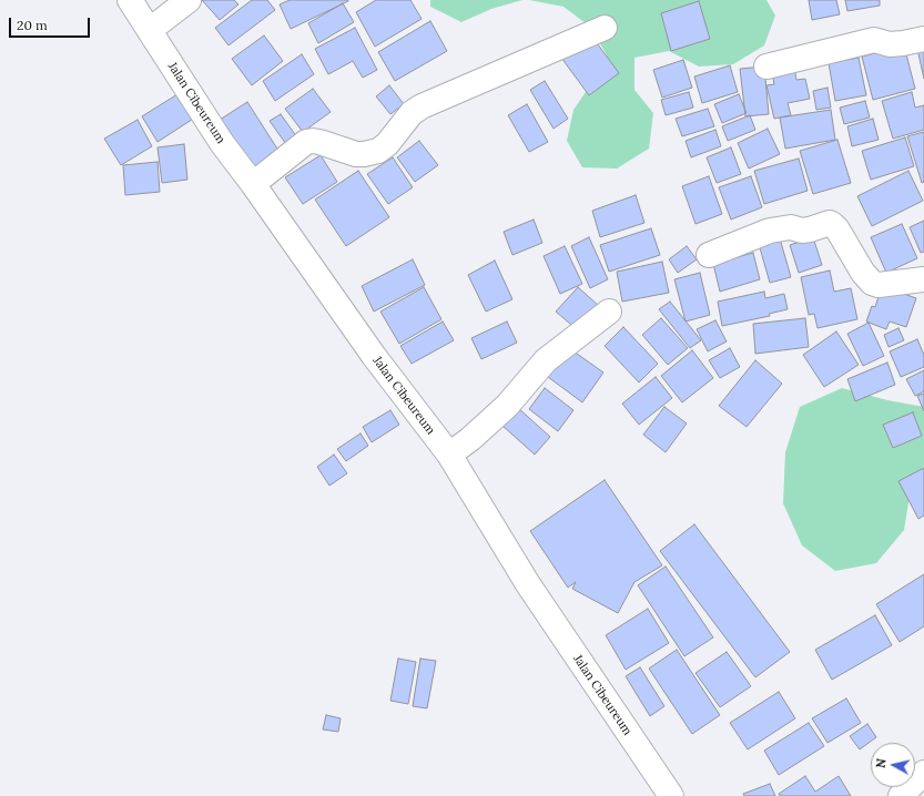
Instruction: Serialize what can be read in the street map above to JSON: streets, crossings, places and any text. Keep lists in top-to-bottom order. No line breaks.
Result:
{"streets":{"street":["Jalan Cibeureum"]},"scale_bar":"20 m","north":"left"}
